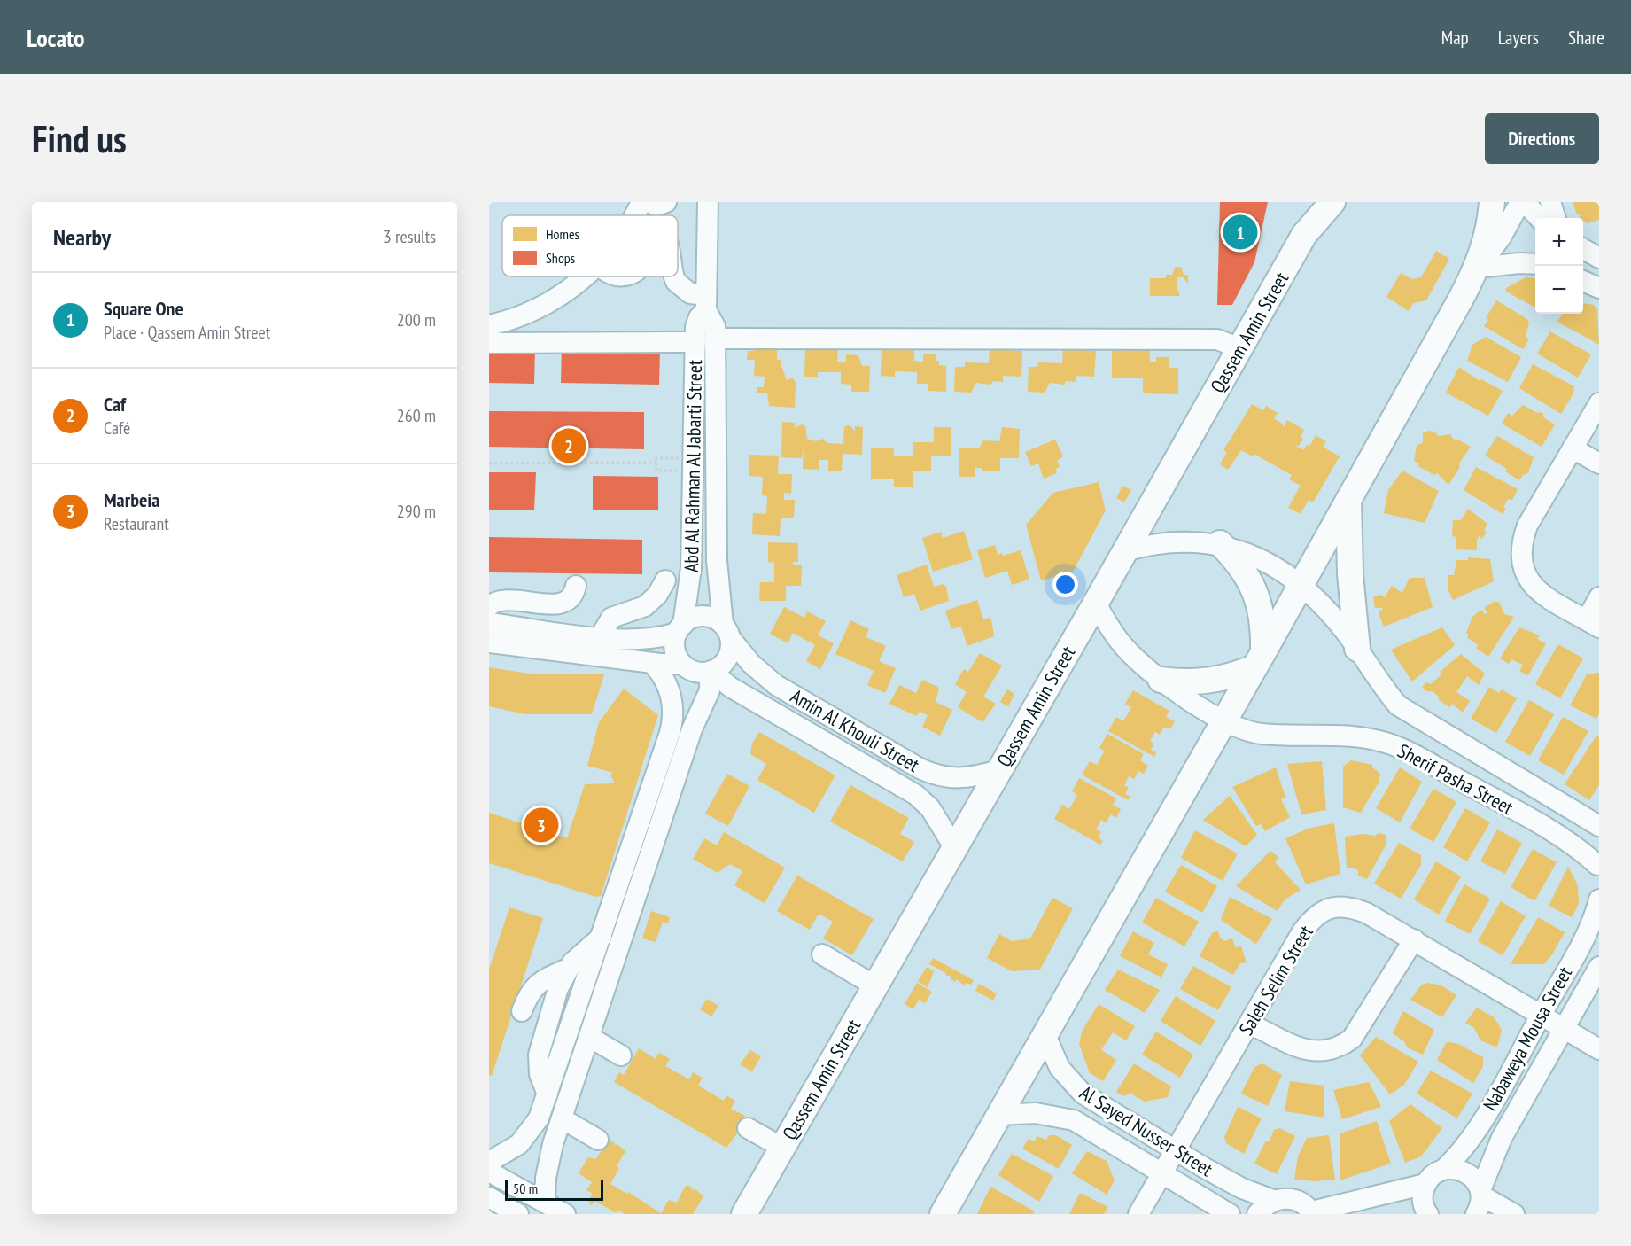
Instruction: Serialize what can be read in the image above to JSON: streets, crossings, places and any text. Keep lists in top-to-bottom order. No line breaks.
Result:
{"streets":{"main road":["Qassem Amin Street"],"street":["Abd Al Rahman Al Jabarti Street","Amin Al Khouli Street","Sherif Pasha Street","Saleh Selim Street","Nabaweya Mousa Street","Al Sayed Nusser Street"]},"crossings":[["Qassem Amin Street","Amin Al Khouli Street"],["Qassem Amin Street","Sherif Pasha Street"],["Abd Al Rahman Al Jabarti Street","Amin Al Khouli Street"],["Saleh Selim Street","Nabaweya Mousa Street"],["Saleh Selim Street","Al Sayed Nusser Street"]],"legend":["Homes","Shops"],"scale_bar":"50 m","page":{"header":"Locato","nav":["Map","Layers","Share"],"buttons":"Directions","title":"Find us","heading":["Nearby","3 results"],"pins":["1","2","3"],"map_buttons":["+","−"],"list":[{"mark":"1","name":"Square One","note":"Place · Qassem Amin Street","value":"200 m"},{"mark":"2","name":"Caf","note":"Café","value":"260 m"},{"mark":"3","name":"Marbeia","note":"Restaurant","value":"290 m"}],"scale":"50 m"}}
